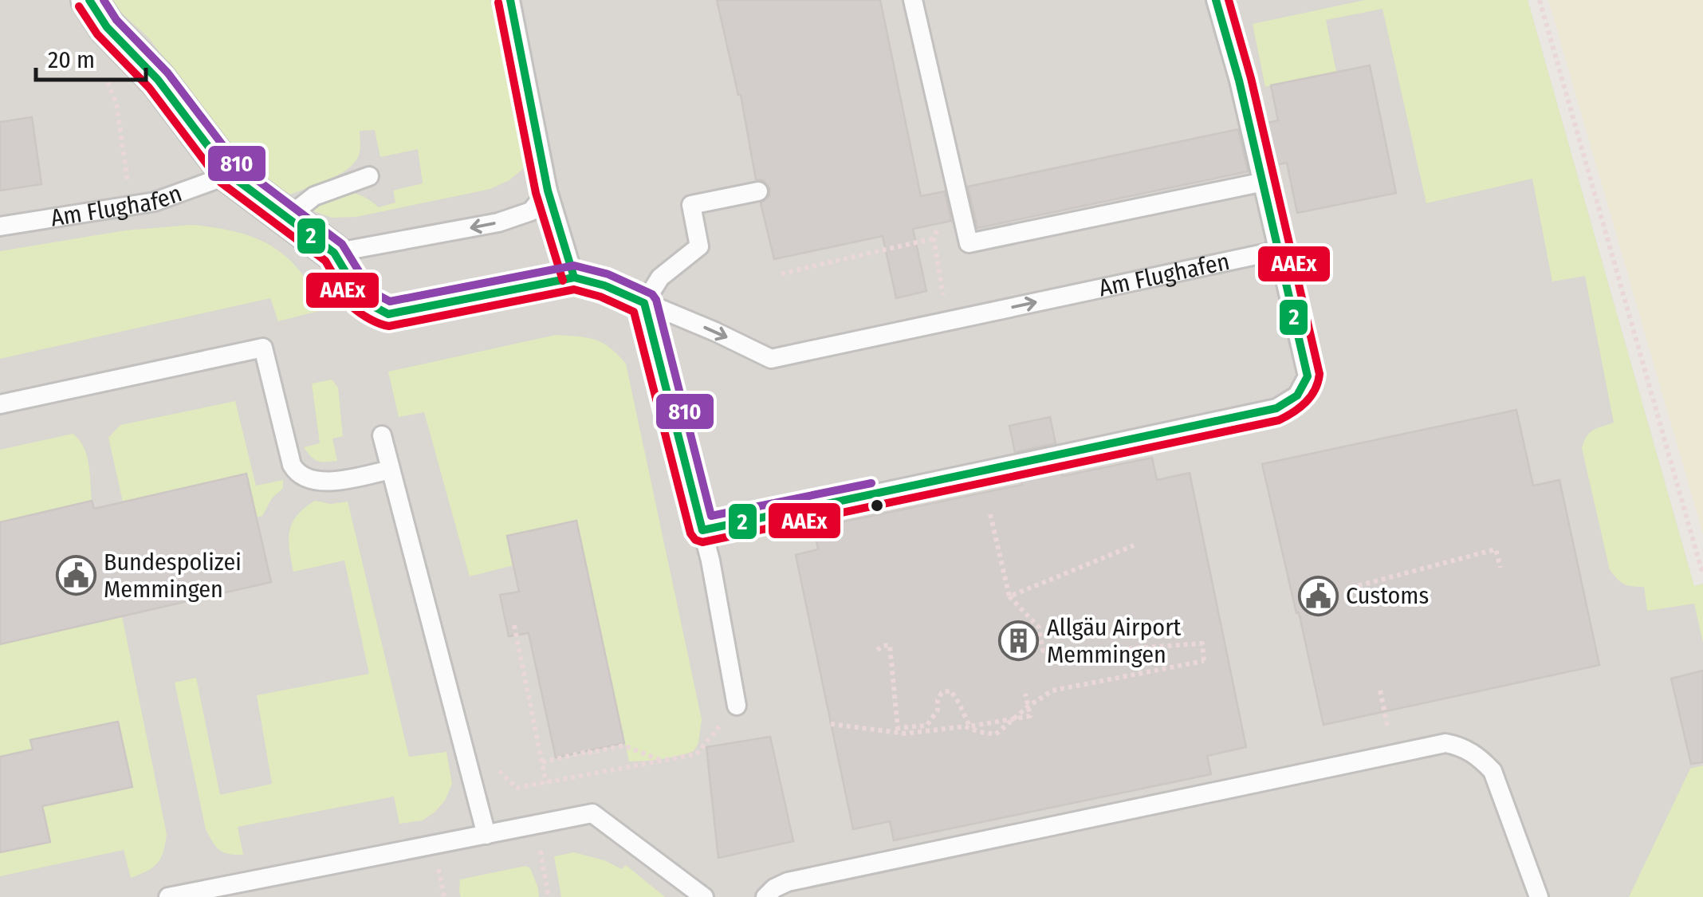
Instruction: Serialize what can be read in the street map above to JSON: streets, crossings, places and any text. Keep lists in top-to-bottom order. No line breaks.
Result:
{"streets":{"street":["Am Flughafen"]},"one_way":["Am Flughafen"],"places":{"public building":["Bundespolizei Memmingen","Customs"],"building":["Allgäu Airport Memmingen"]},"lines":["transit line 2","transit line AAEx","transit line 810"],"scale_bar":"20 m"}
